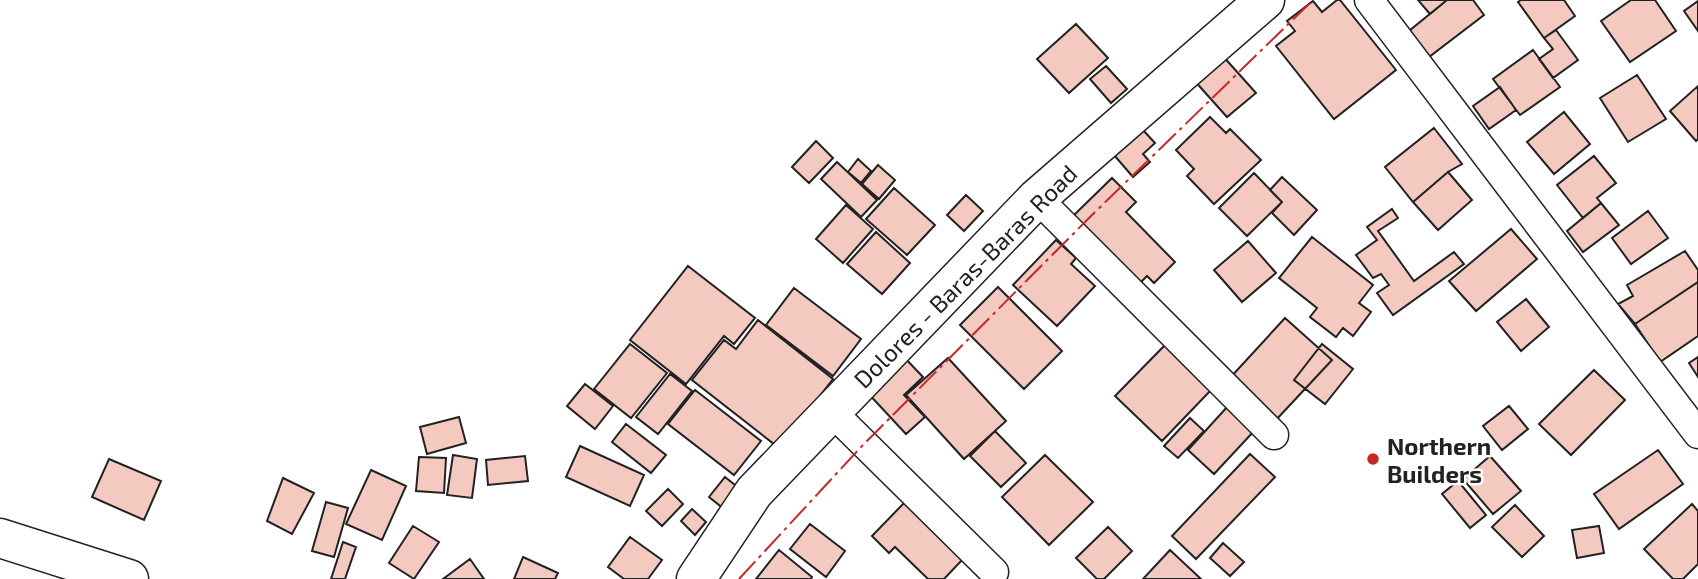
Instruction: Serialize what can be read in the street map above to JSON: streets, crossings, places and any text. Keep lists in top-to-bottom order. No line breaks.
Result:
{"streets":{"main road":["Dolores - Baras-Baras Road"]},"places":["Northern Builders"]}
